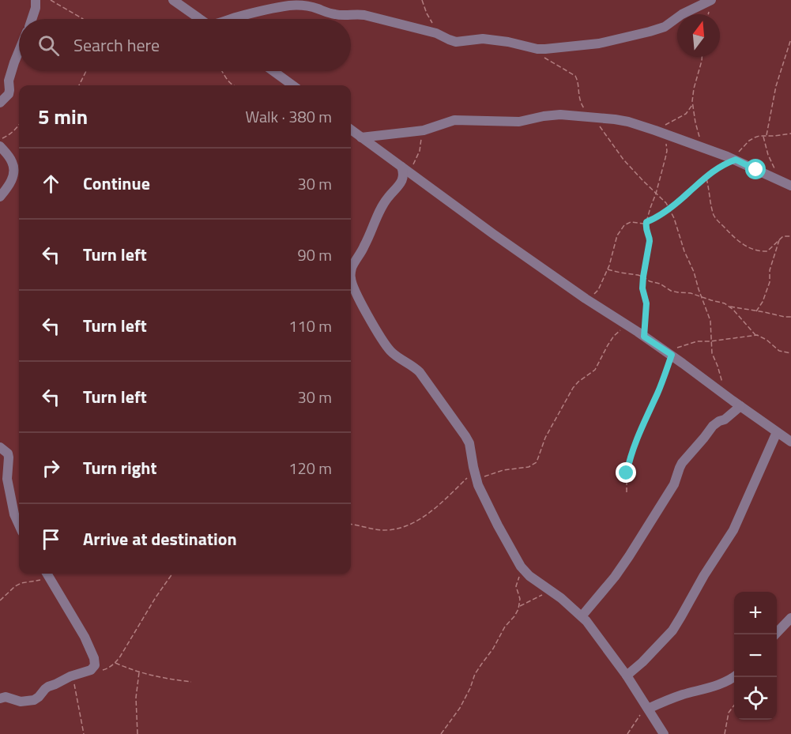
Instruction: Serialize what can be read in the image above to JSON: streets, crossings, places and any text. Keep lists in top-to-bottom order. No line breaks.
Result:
{"north":"top","page":{"search":"Search here","heading":["5 min","Walk · 380 m"],"list":[["Continue","30 m"],["Turn left","90 m"],["Turn left","110 m"],["Turn left","30 m"],["Turn right","120 m"],"Arrive at destination"],"map_buttons":["+","−"]}}
